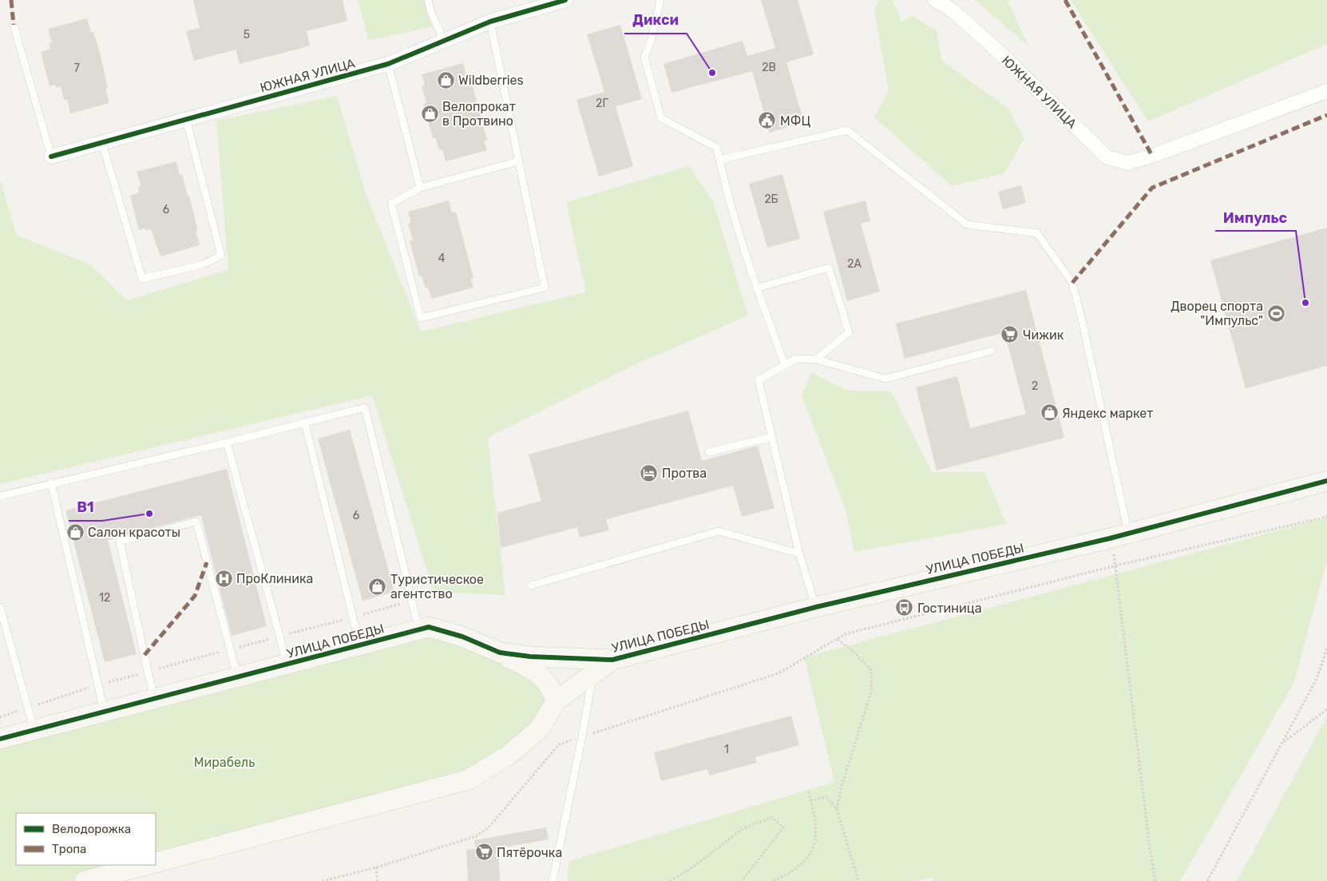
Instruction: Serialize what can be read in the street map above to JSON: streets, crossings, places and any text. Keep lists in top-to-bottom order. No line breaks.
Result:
{"streets":{"street":["ЮЖНАЯ УЛИЦА","УЛИЦА ПОБЕДЫ"]},"parks":["Мирабель"],"places":{"other":["Дикси","Импульс","В1"],"shop":["Wildberries","Велопрокат в Протвино","Яндекс маркет","Салон красоты","Туристическое агентство"],"public building":["МФЦ"],"sports":["Дворец спорта \"Импульс\""],"supermarket":["Чижик","Пятёрочка"],"hotel":["Протва"],"hospital":["ПроКлиника"],"bus stop":["Гостиница"]},"house_numbers":["5","2В","7","2Г","2Б","6","4","2А","2","6","12","1"],"legend":["Велодорожка","Тропа"]}
